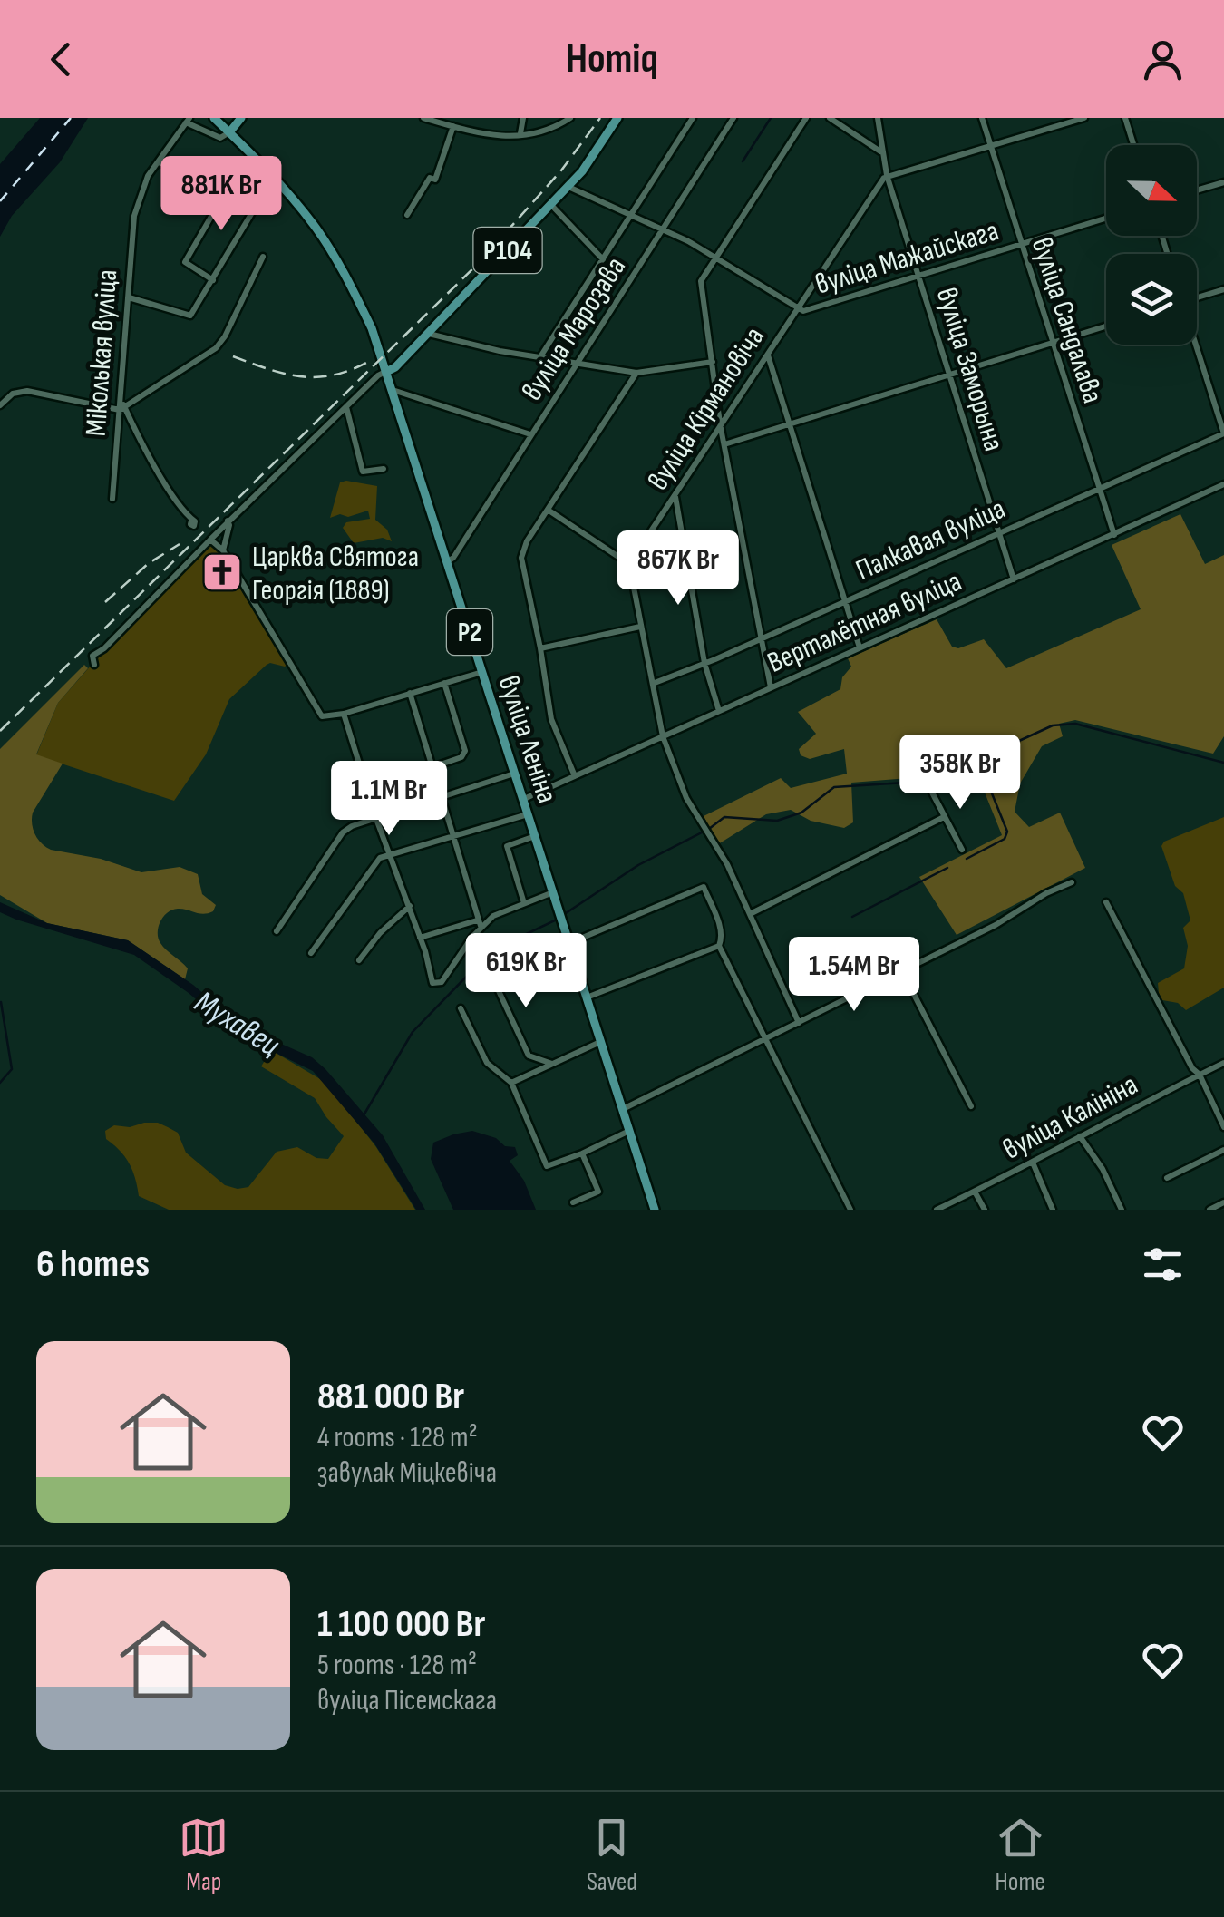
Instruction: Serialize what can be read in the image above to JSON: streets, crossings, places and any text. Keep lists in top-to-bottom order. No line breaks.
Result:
{"streets":{"main road":["Р104","Р2","вуліца Леніна"],"street":["вуліца Мажайскага","вуліца Сандалава","вуліца Марозава","Міколькая вуліца","вуліца Заморына","вуліца Кірмановіча","Палкавая вуліца","Верталётная вуліца","вуліца Калініна"]},"crossings":[["Р104","вуліца Мажайскага"],["Р104","вуліца Леніна"],["вуліца Мажайскага","вуліца Сандалава"],["вуліца Мажайскага","вуліца Марозава"],["вуліца Мажайскага","вуліца Заморына"],["вуліца Мажайскага","вуліца Кірмановіча"],["вуліца Сандалава","Палкавая вуліца"],["вуліца Сандалава","Верталётная вуліца"],["вуліца Марозава","вуліца Леніна"],["вуліца Заморына","вуліца Кірмановіча"],["вуліца Заморына","Палкавая вуліца"],["вуліца Заморына","Верталётная вуліца"],["Верталётная вуліца","вуліца Леніна"]],"water":["Мухавец"],"places":{"church":["Царква Святога Георгія (1889)"]},"north":"right","page":{"header":"Homiq","price":["881K Br","867K Br","358K Br","1.1M Br","619K Br","1.54M Br"],"heading":"6 homes","list":[{"name":"881 000 Br","note":"4 rooms · 128 m² · завулак Міцкевіча"},{"name":"1 100 000 Br","note":"5 rooms · 128 m² · вуліца Пісемскага"}],"tabs":["Map","Saved","Home"]}}
